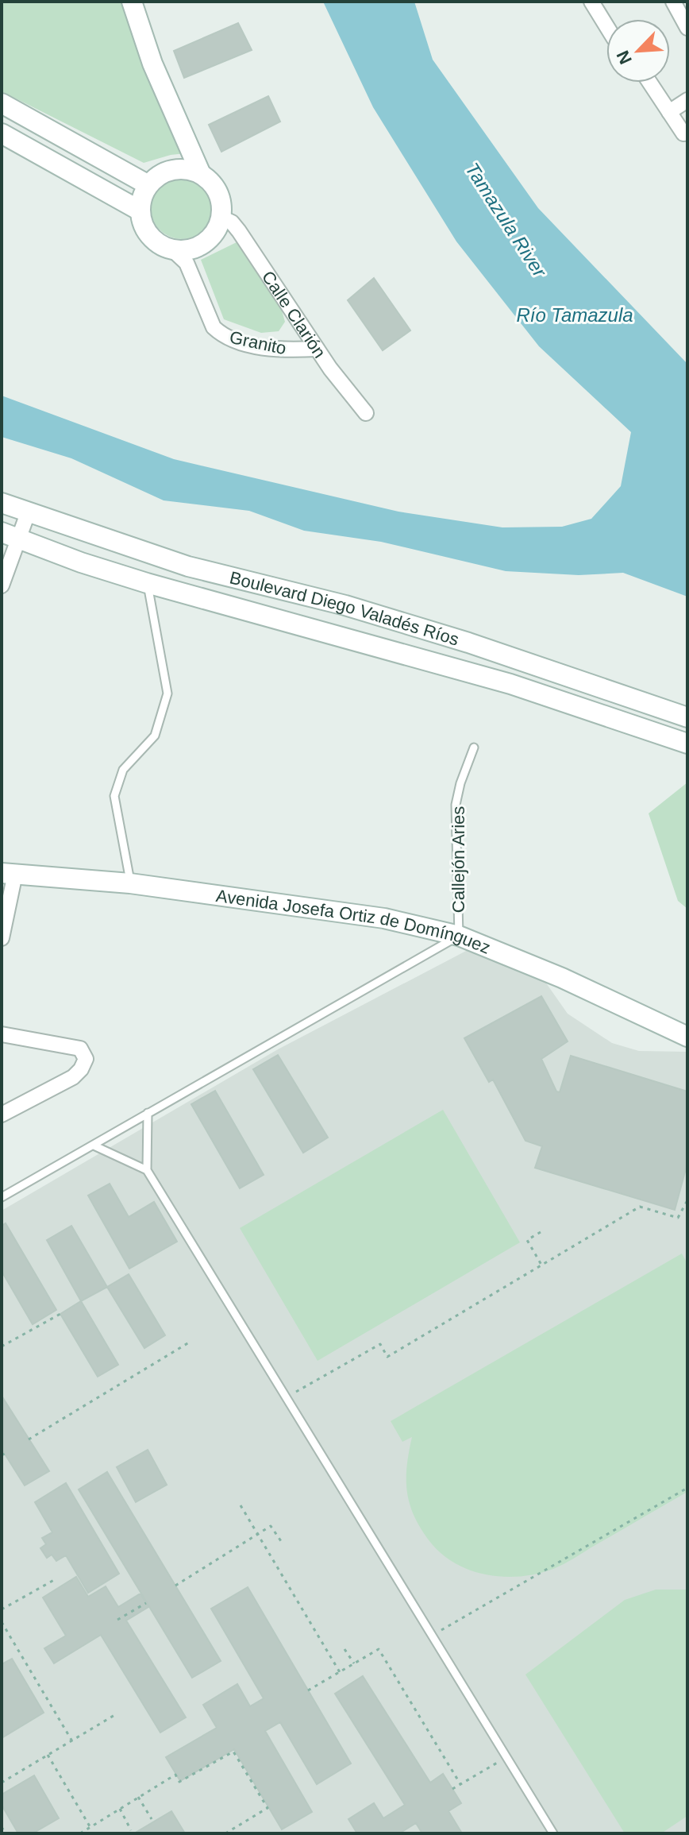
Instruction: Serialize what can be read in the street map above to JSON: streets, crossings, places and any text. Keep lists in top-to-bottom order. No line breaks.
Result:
{"streets":{"street":["Calle Clarión","Granito","Boulevard Diego Valadés Ríos","Avenida Josefa Ortiz de Domínguez"],"lane":["Callejón Aries"]},"crossings":[["Calle Clarión","Granito"],["Callejón Aries","Avenida Josefa Ortiz de Domínguez"]],"water":["Tamazula River","Río Tamazula"],"north":"bottom left"}
